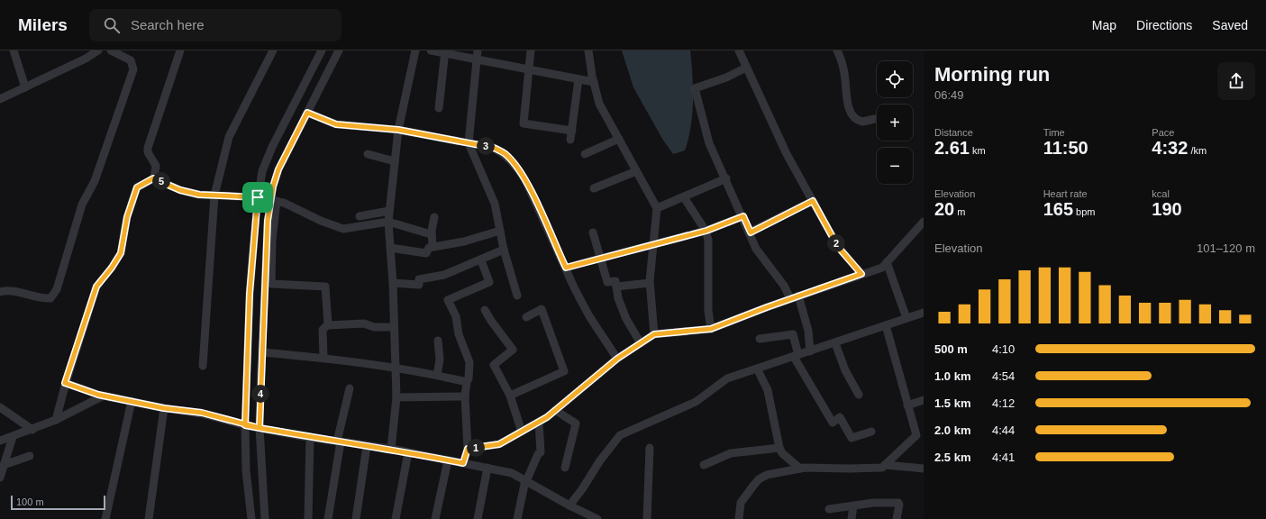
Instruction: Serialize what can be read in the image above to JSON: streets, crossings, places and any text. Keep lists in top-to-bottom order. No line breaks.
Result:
{"scale_bar":"100 m","page":{"header":"Milers","search":"Search here","nav":["Map","Directions","Saved"],"heading":["Morning run","06:49"],"map_buttons":["+","−"],"stats":[["Distance","2.61 km"],["Time","11:50"],["Pace","4:32 /km"],["Elevation","20 m"],["Heart rate","165 bpm"],["kcal","190"]],"pins":["3","5","2","4","1"],"chart":["Elevation","101–120 m"],"list":[{"name":"500 m","note":"4:10"},{"name":"1.0 km","note":"4:54"},{"name":"1.5 km","note":"4:12"},{"name":"2.0 km","note":"4:44"},{"name":"2.5 km","note":"4:41"}],"scale":"100 m"}}
